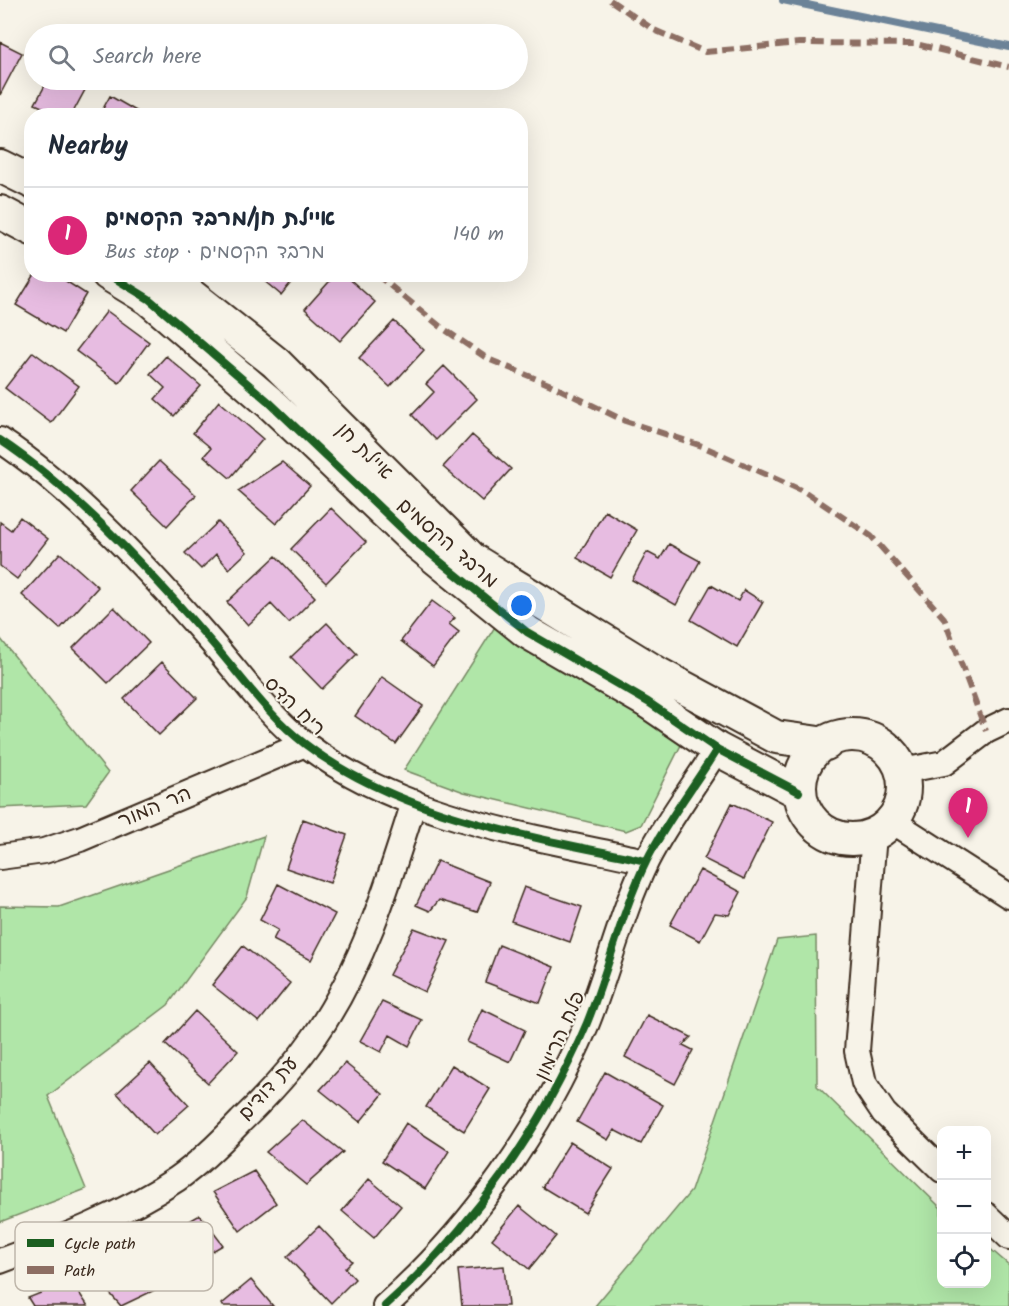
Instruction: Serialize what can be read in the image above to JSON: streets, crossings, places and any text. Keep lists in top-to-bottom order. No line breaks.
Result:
{"streets":{"street":["איילת חן","מרבד הקסמים","ריח הדס","הר המור","פלח הרימון","עת דודים"]},"crossings":[["איילת חן","מרבד הקסמים"],["מרבד הקסמים","פלח הרימון"],["ריח הדס","הר המור"],["ריח הדס","פלח הרימון"],["ריח הדס","עת דודים"]],"legend":["Cycle path","Path"],"page":{"search":"Search here","heading":"Nearby","list":[{"mark":"1","name":"איילת חן/מרבד הקסמים","note":"Bus stop · מרבד הקסמים","value":"140 m"}],"pins":"1","map_buttons":["+","−"]}}
